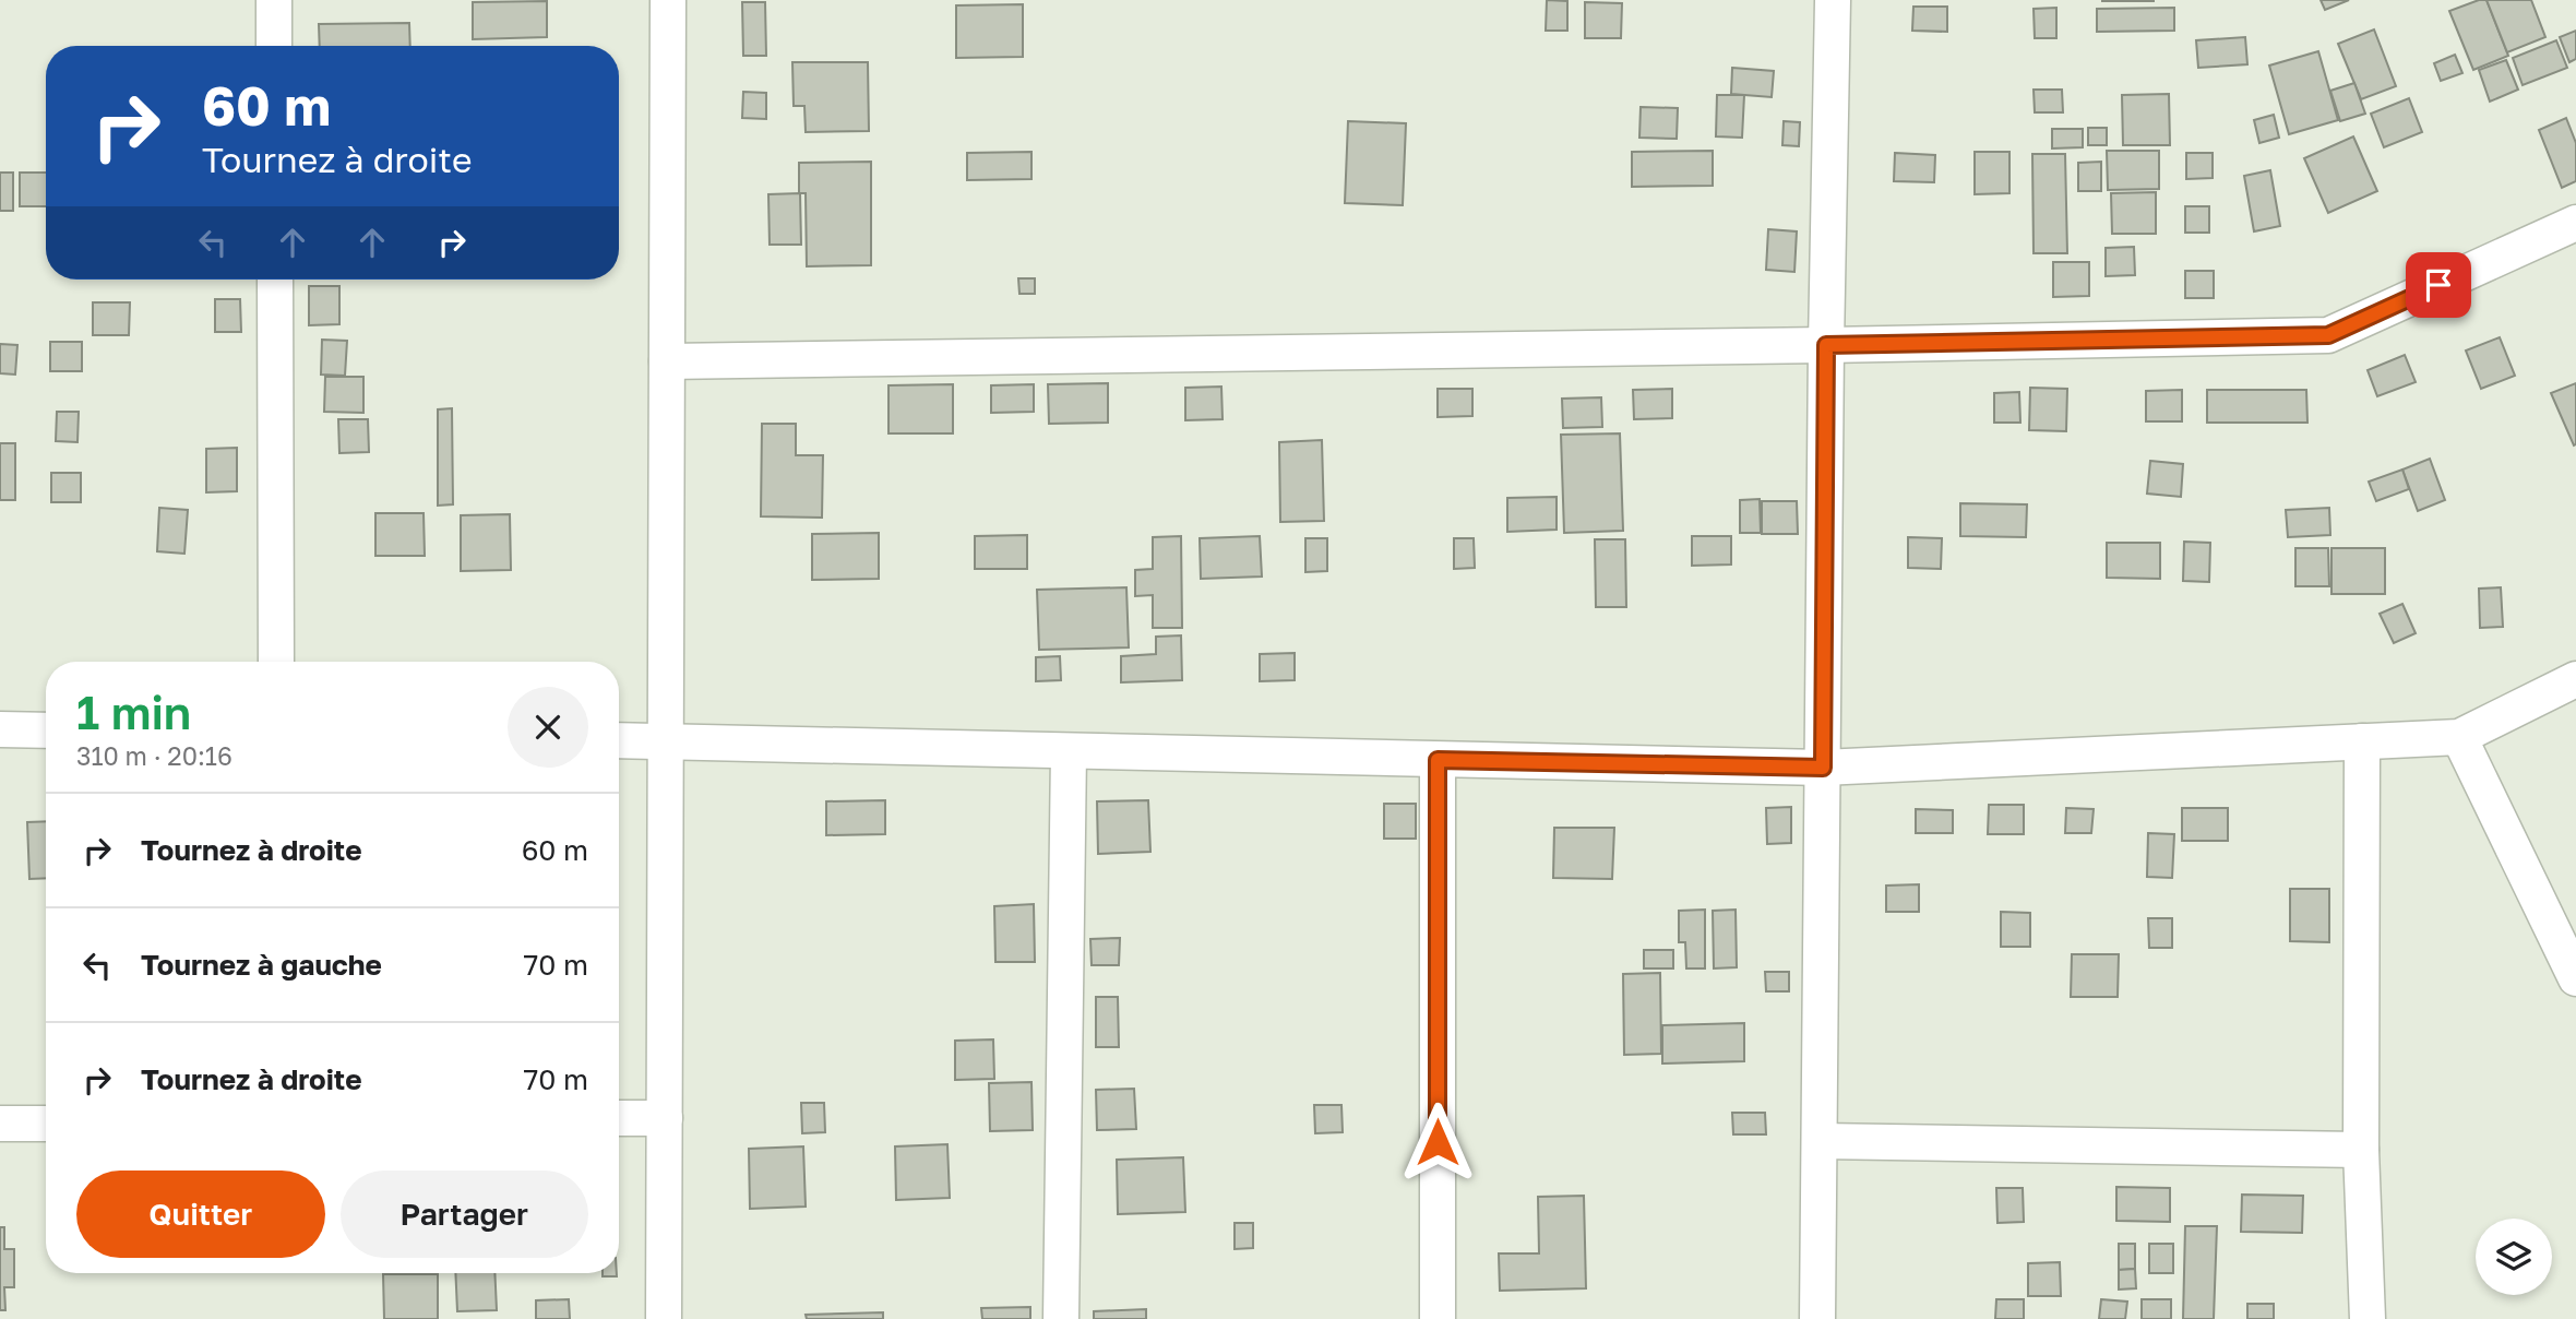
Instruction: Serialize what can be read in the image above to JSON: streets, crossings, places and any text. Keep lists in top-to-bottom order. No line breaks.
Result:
{"page":{"turn":["60 m","Tournez à droite"],"heading":["1 min","310 m · 20:16"],"list":[{"name":"Tournez à droite","value":"60 m"},{"name":"Tournez à gauche","value":"70 m"},{"name":"Tournez à droite","value":"70 m"}],"buttons":["Quitter","Partager"]}}
